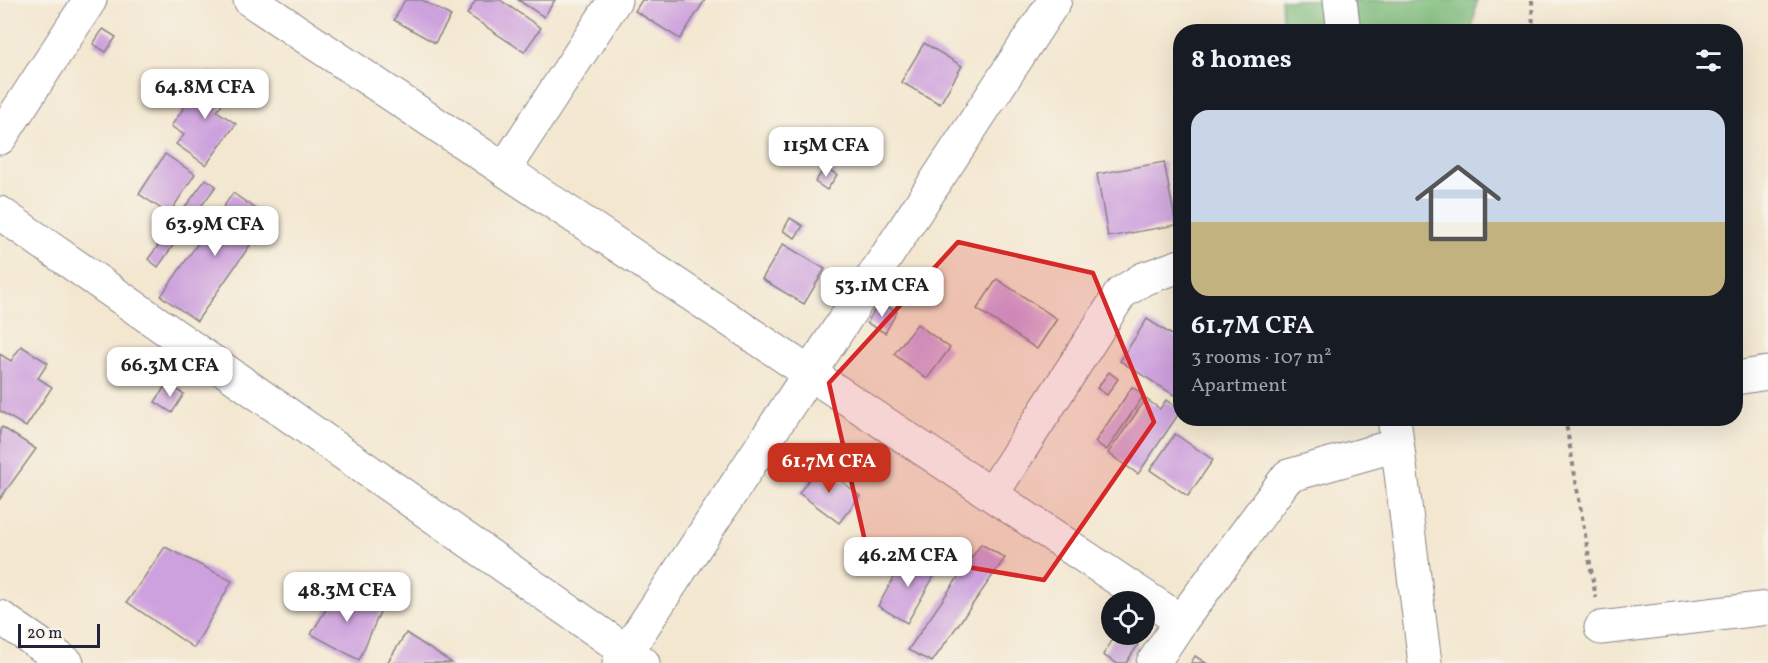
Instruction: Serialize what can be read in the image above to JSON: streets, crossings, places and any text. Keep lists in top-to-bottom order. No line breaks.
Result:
{"scale_bar":"20 m","page":{"heading":"8 homes","price":["64.8M CFA","115M CFA","63.9M CFA","53.1M CFA","66.3M CFA","61.7M CFA","46.2M CFA","48.3M CFA"],"list":[{"name":"61.7M CFA","note":"3 rooms · 107 m² · Apartment"}],"scale":"20 m"}}
